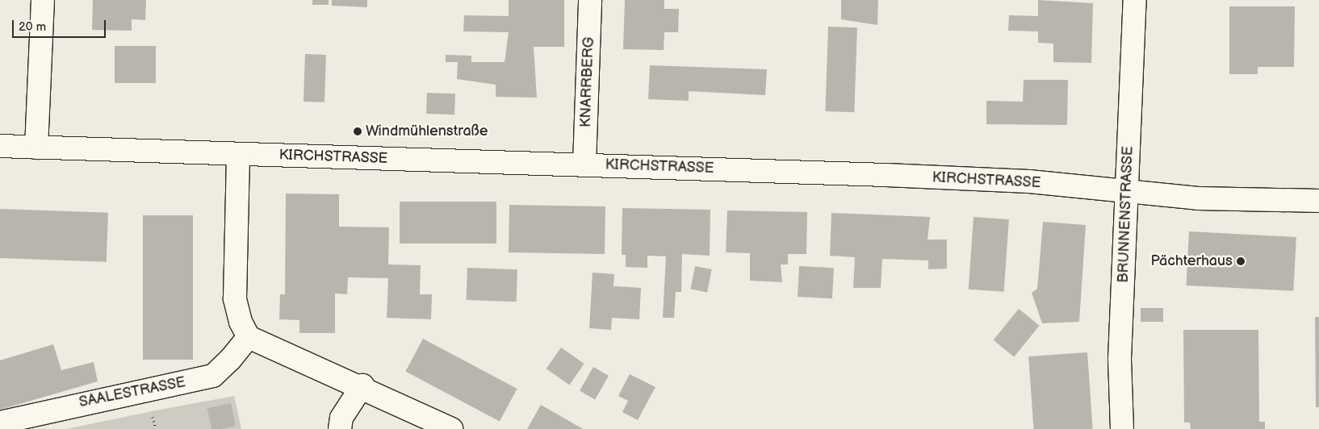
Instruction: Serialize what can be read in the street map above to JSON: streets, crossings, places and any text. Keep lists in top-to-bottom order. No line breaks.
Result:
{"streets":{"street":["KNARRBERG","KIRCHSTRASSE","BRUNNENSTRASSE","SAALESTRASSE"]},"crossings":[["KNARRBERG","KIRCHSTRASSE"],["KIRCHSTRASSE","BRUNNENSTRASSE"]],"places":["Windmühlenstraße","Pächterhaus"],"scale_bar":"20 m"}
